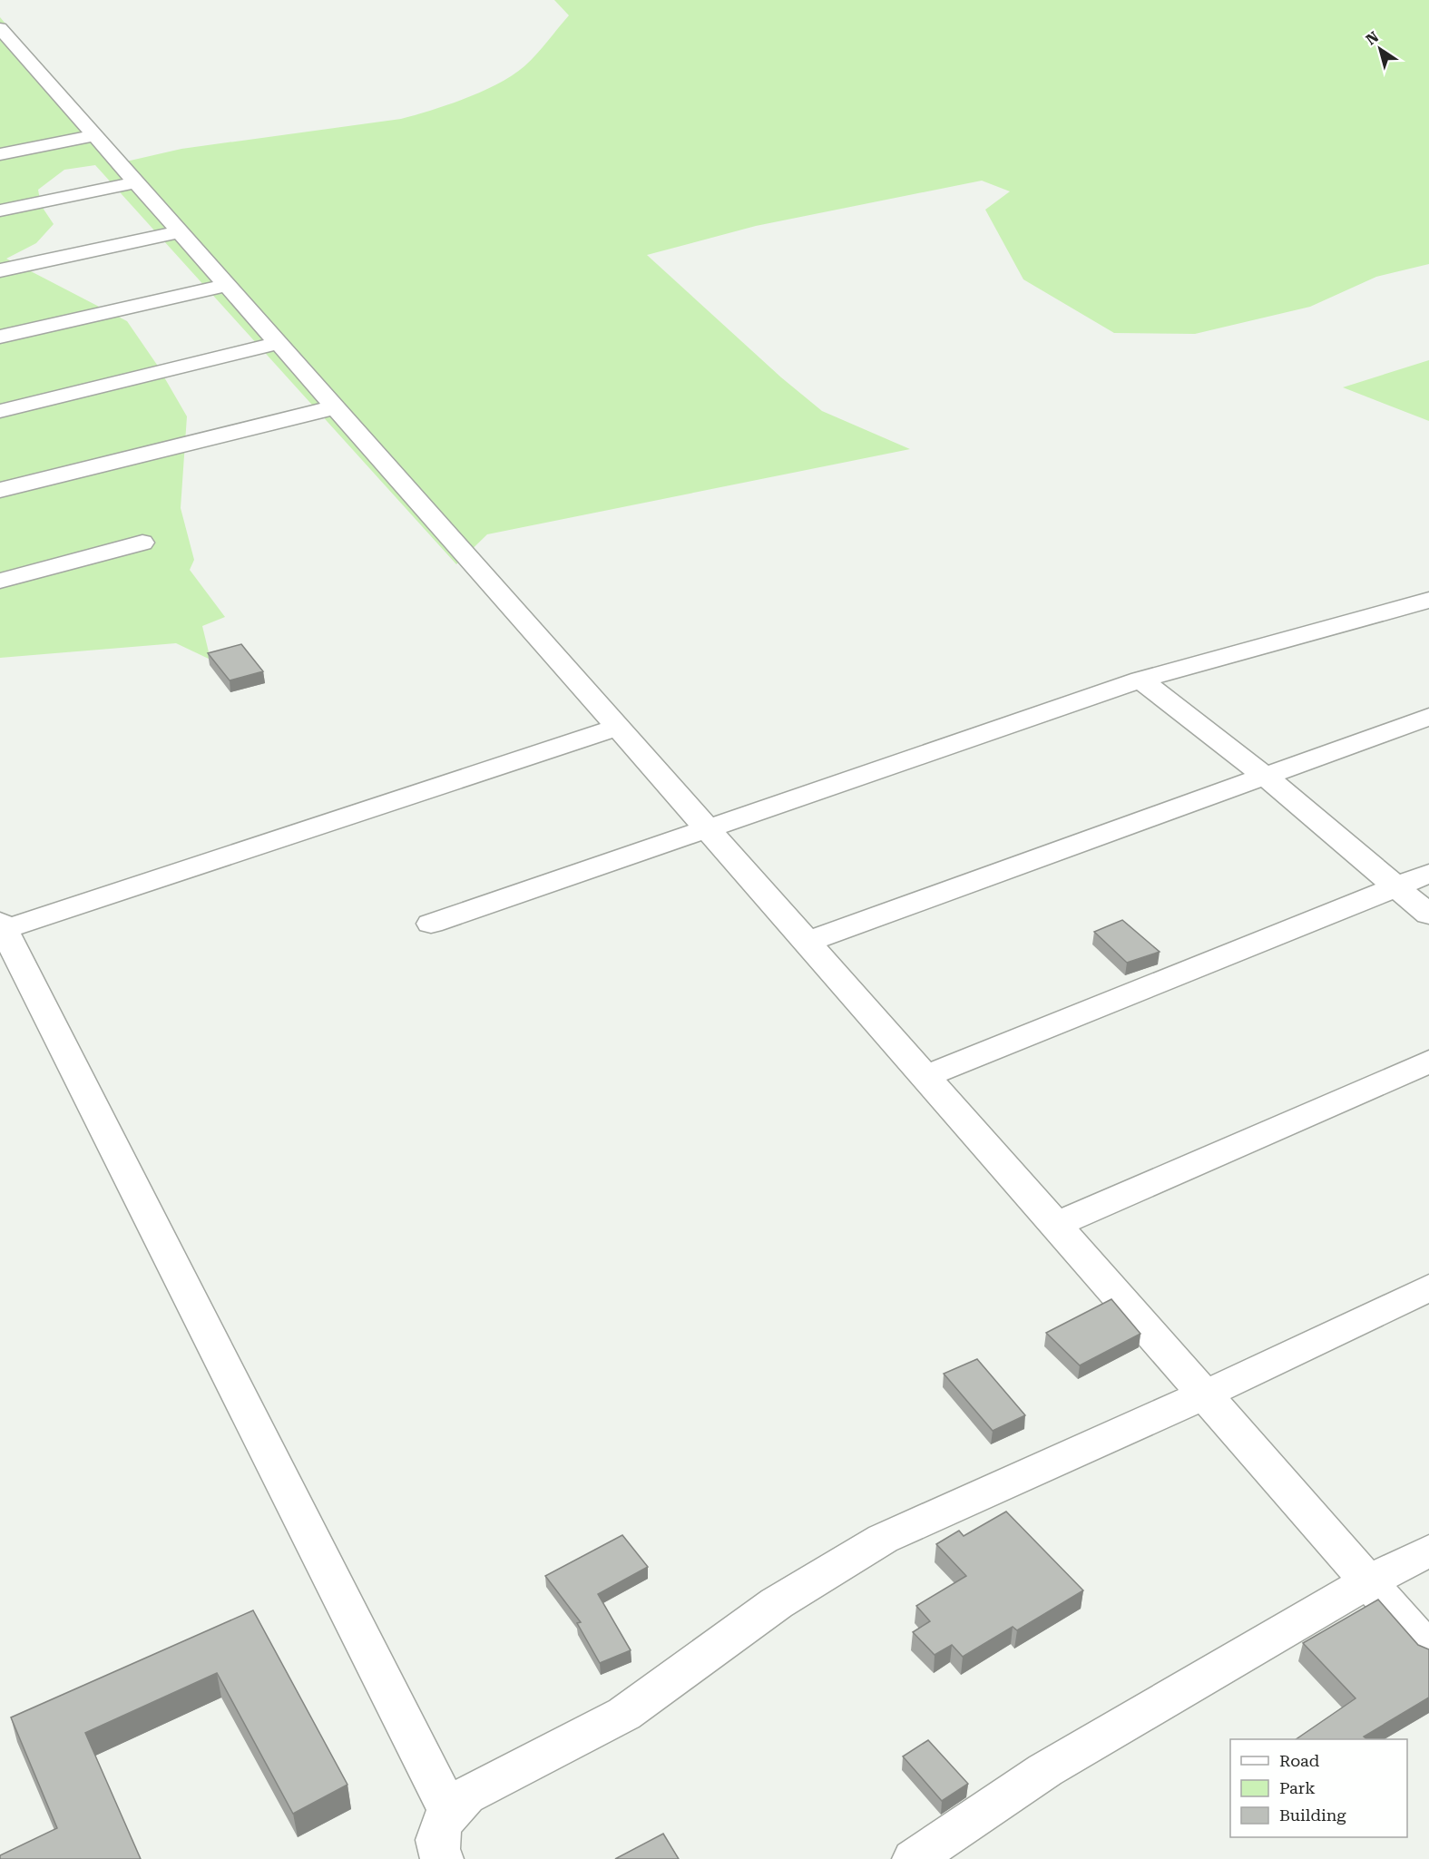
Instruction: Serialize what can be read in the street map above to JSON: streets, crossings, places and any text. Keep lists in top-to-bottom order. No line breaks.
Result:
{"legend":["Road","Park","Building"],"north":"top left"}
